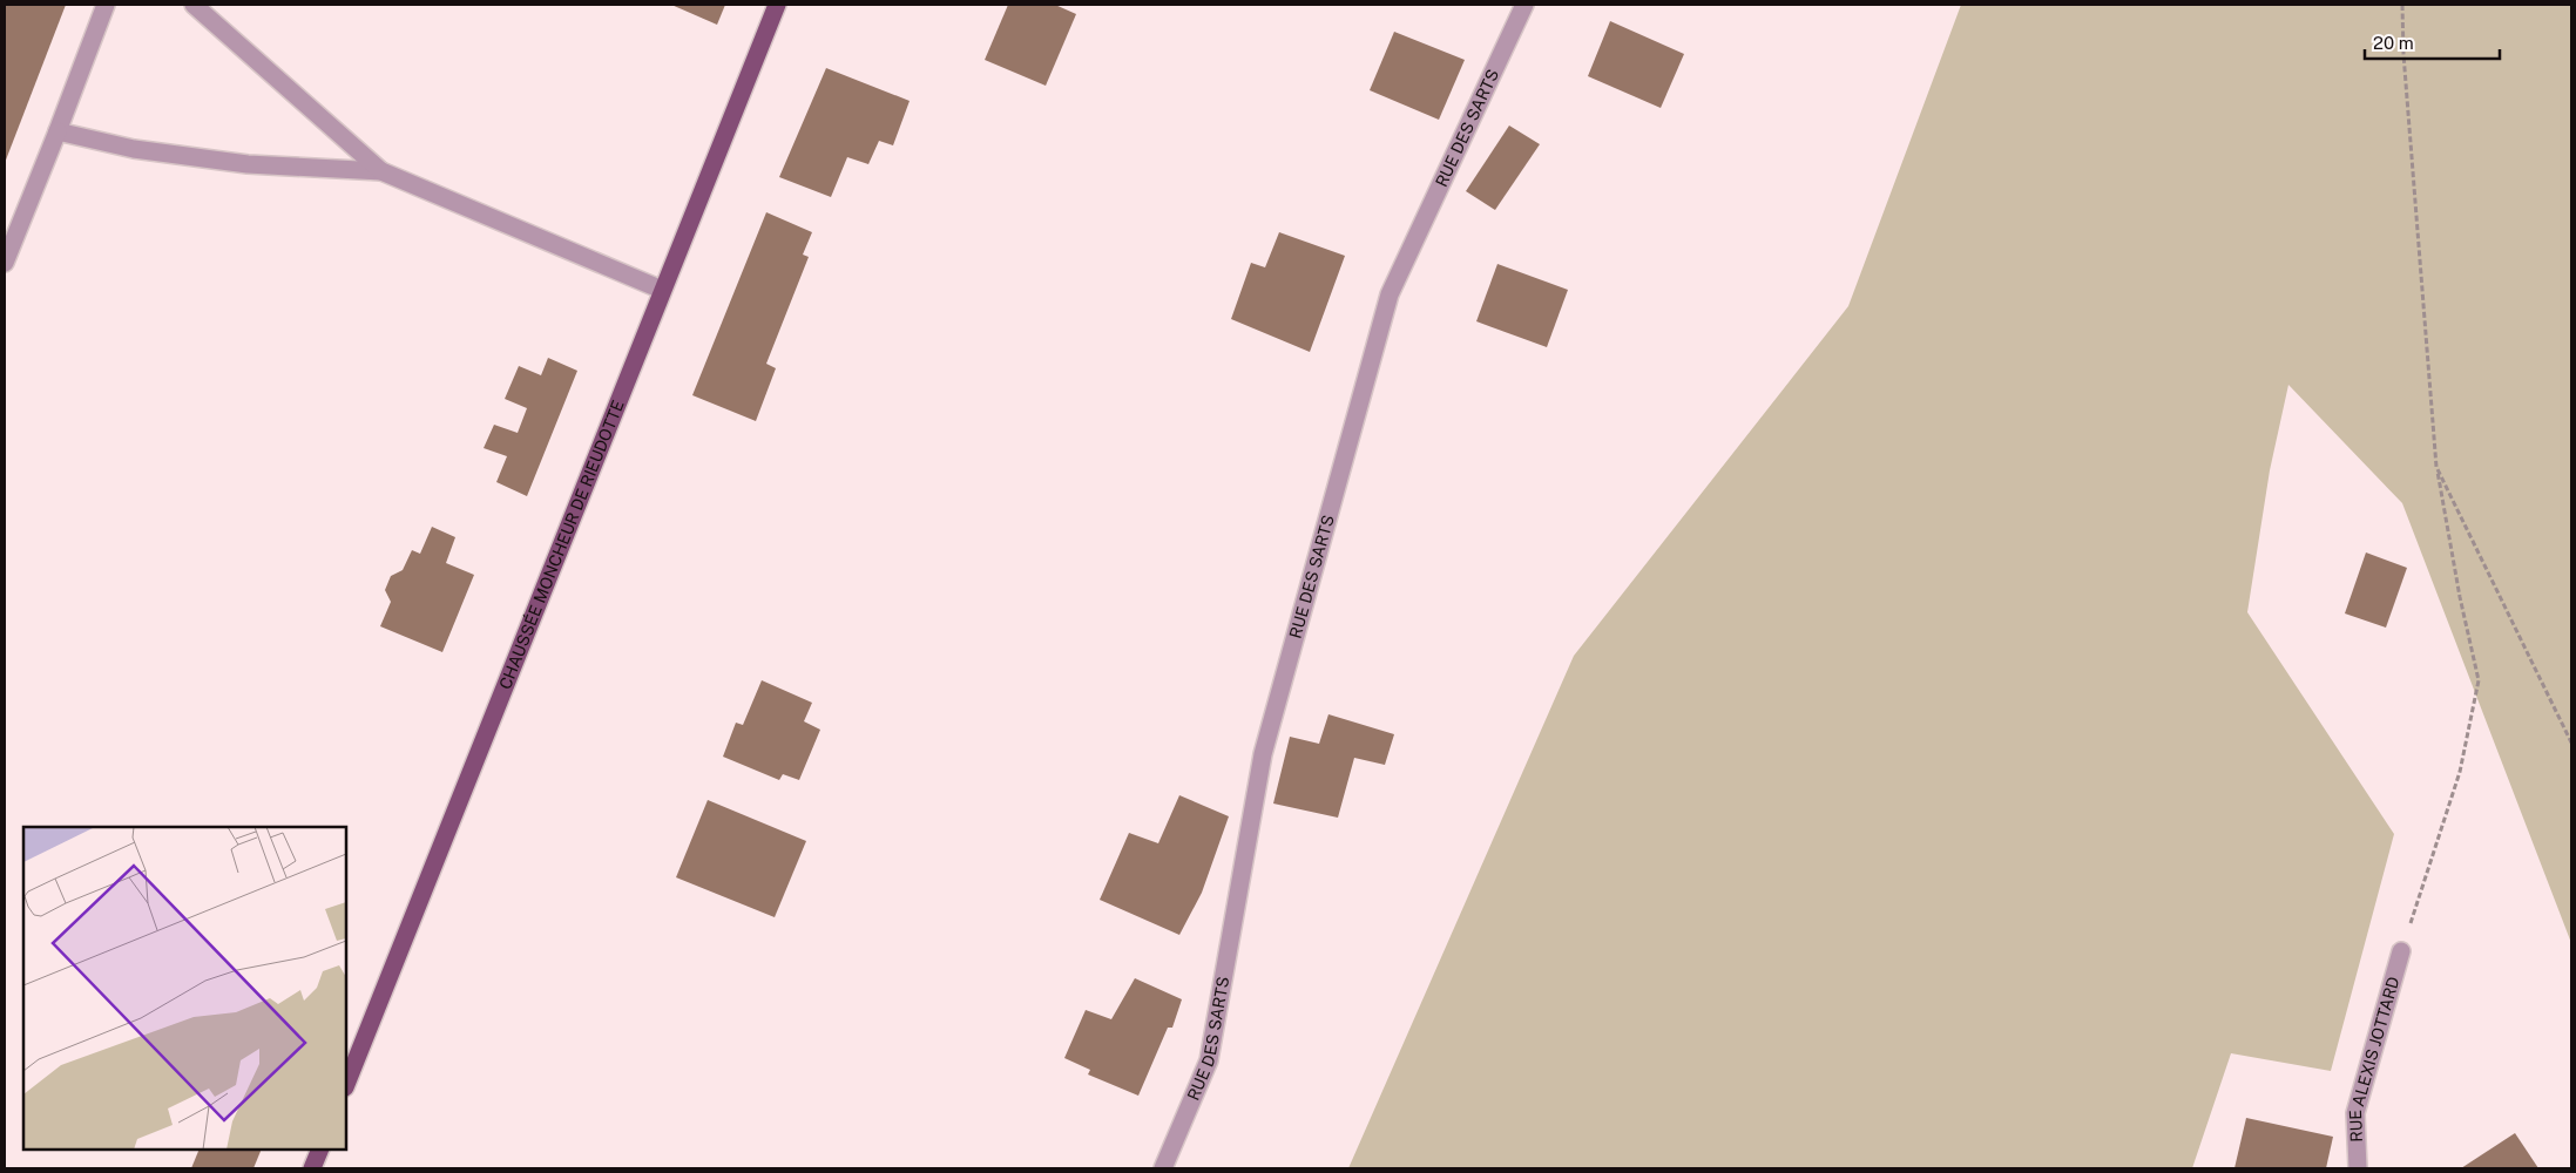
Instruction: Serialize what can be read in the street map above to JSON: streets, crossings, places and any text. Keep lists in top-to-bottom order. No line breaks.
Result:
{"streets":{"main road":["CHAUSSÉE MONCHEUR DE RIEUDOTTE"],"street":["RUE DES SARTS","RUE ALEXIS JOTTARD"]},"scale_bar":"20 m"}
